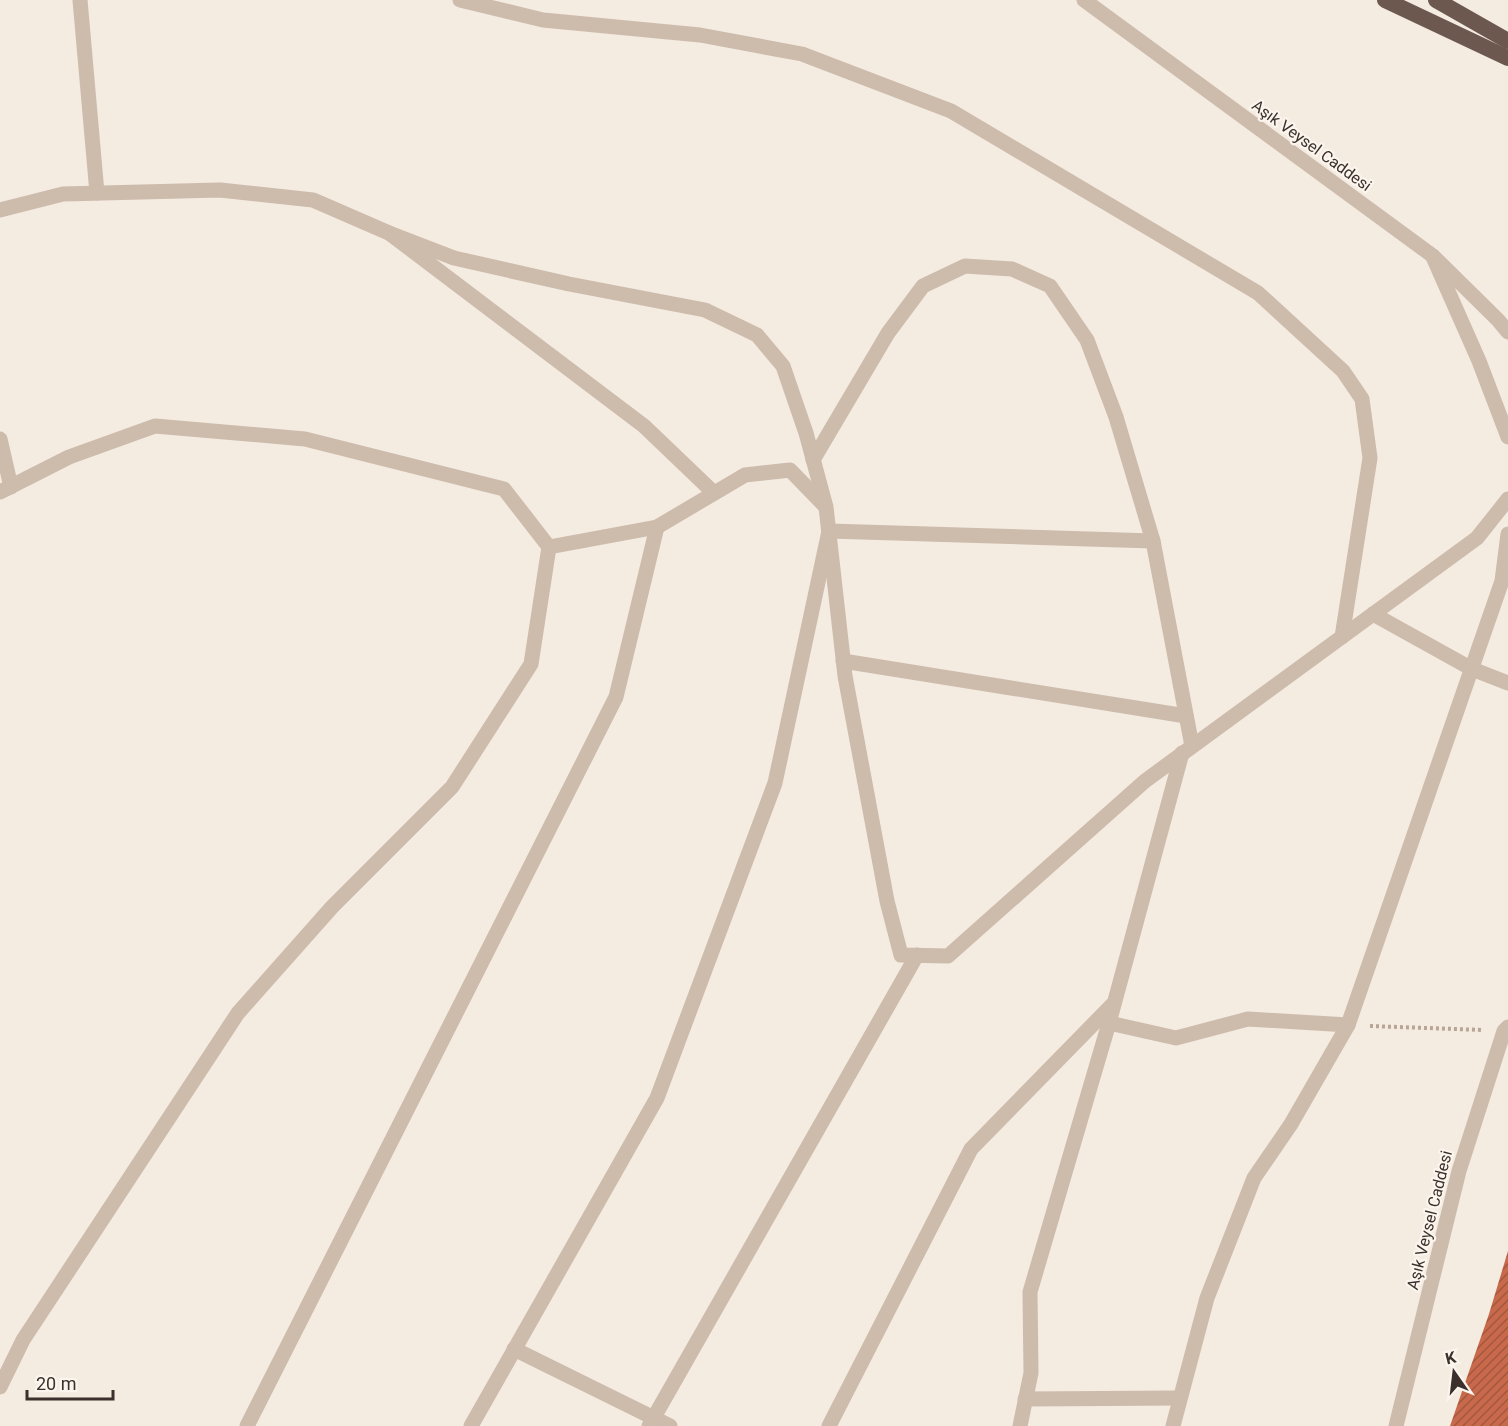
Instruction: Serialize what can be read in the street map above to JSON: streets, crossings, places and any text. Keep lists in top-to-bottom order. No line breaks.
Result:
{"streets":{"street":["Aşık Veysel Caddesi"]},"scale_bar":"20 m","north":"top"}
